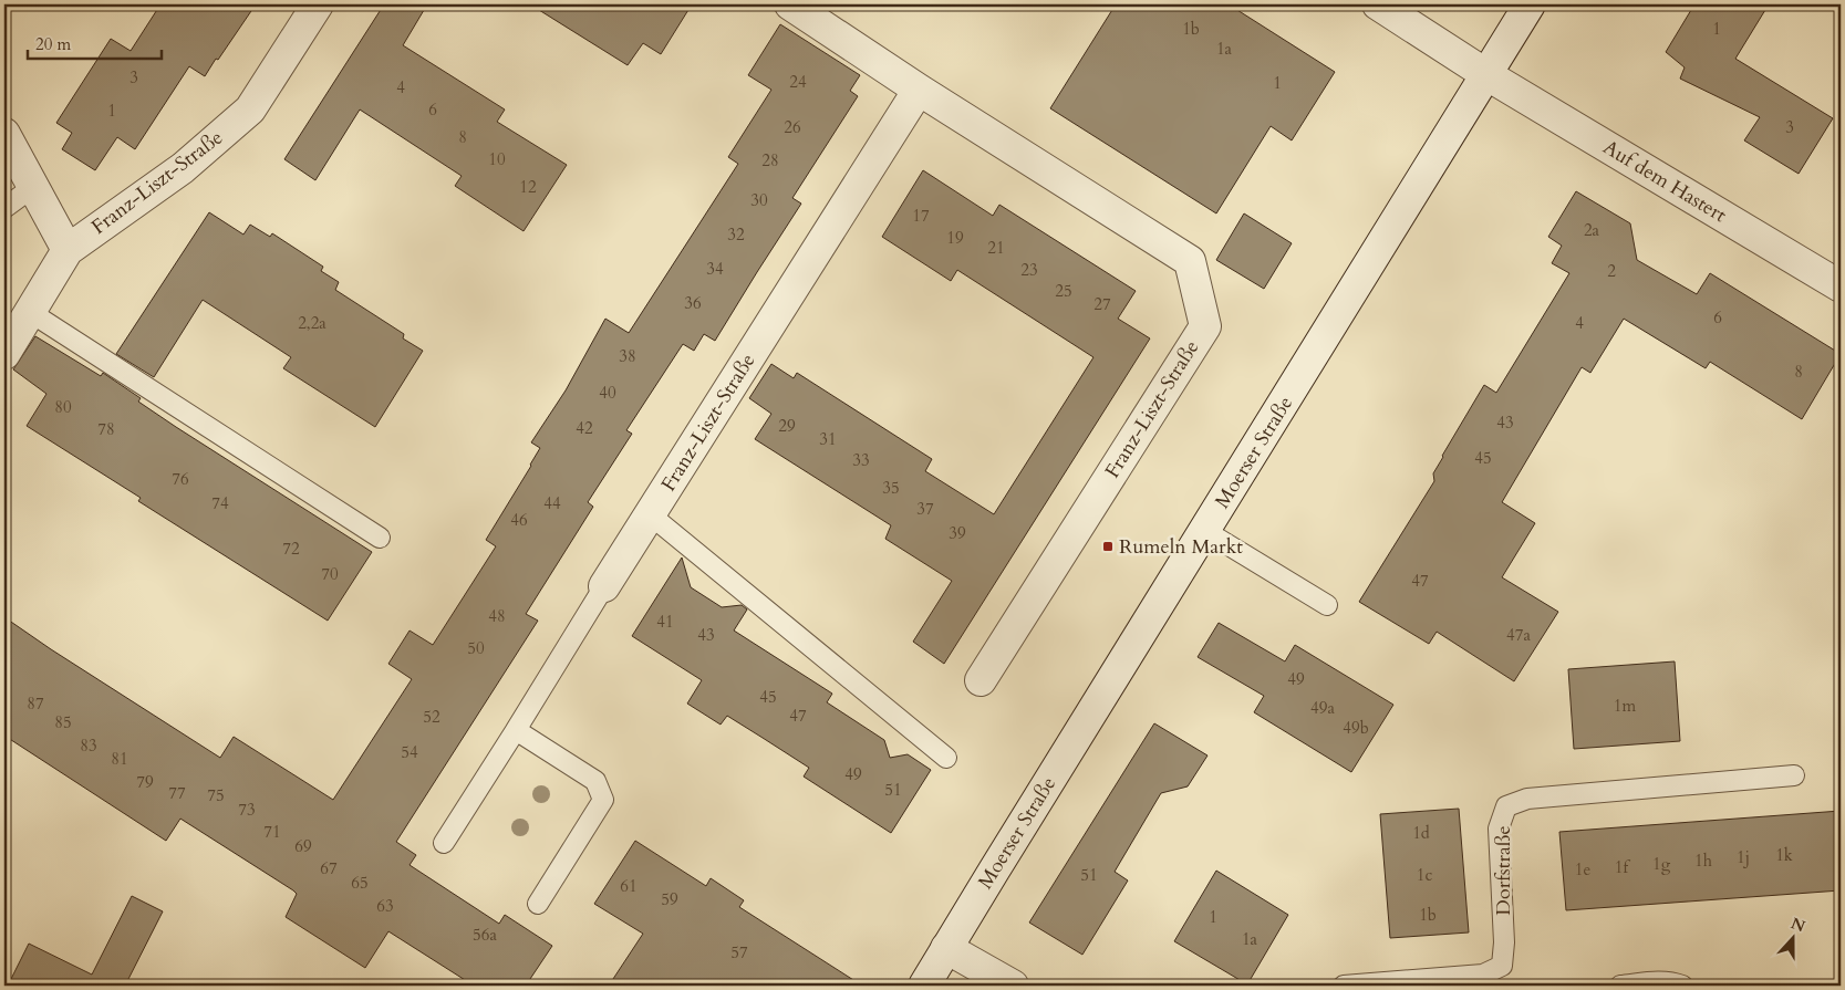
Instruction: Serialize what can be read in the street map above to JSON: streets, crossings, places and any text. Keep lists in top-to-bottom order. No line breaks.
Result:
{"streets":{"street":["Auf dem Hastert","Franz-Liszt-Straße","Moerser Straße"],"lane":["Dorfstraße"]},"crossings":[["Auf dem Hastert","Moerser Straße"]],"places":{"transit":["Rumeln Markt"]},"house_numbers":["1b","1","1a","3","24","1","4","6","1","26","3","8","10","28","12","30","17","2a","32","19","21","34","23","2","25","36","27","6","2,2a","4","38","8","40","80","43","29","42","78","31","45","33","76","35","74","44","37","46","39","72","70","47","48","41","43","47a","50","49","45","87","1m","49a","47","52","85","49b","83","54","81","49","79","51","77","75","73","71","1d","69","1k","1j","1h","1g","1f","67","1e","51","1c","65","61","59","63","1b","1","56a","1a","57"],"scale_bar":"20 m","north":"top"}
